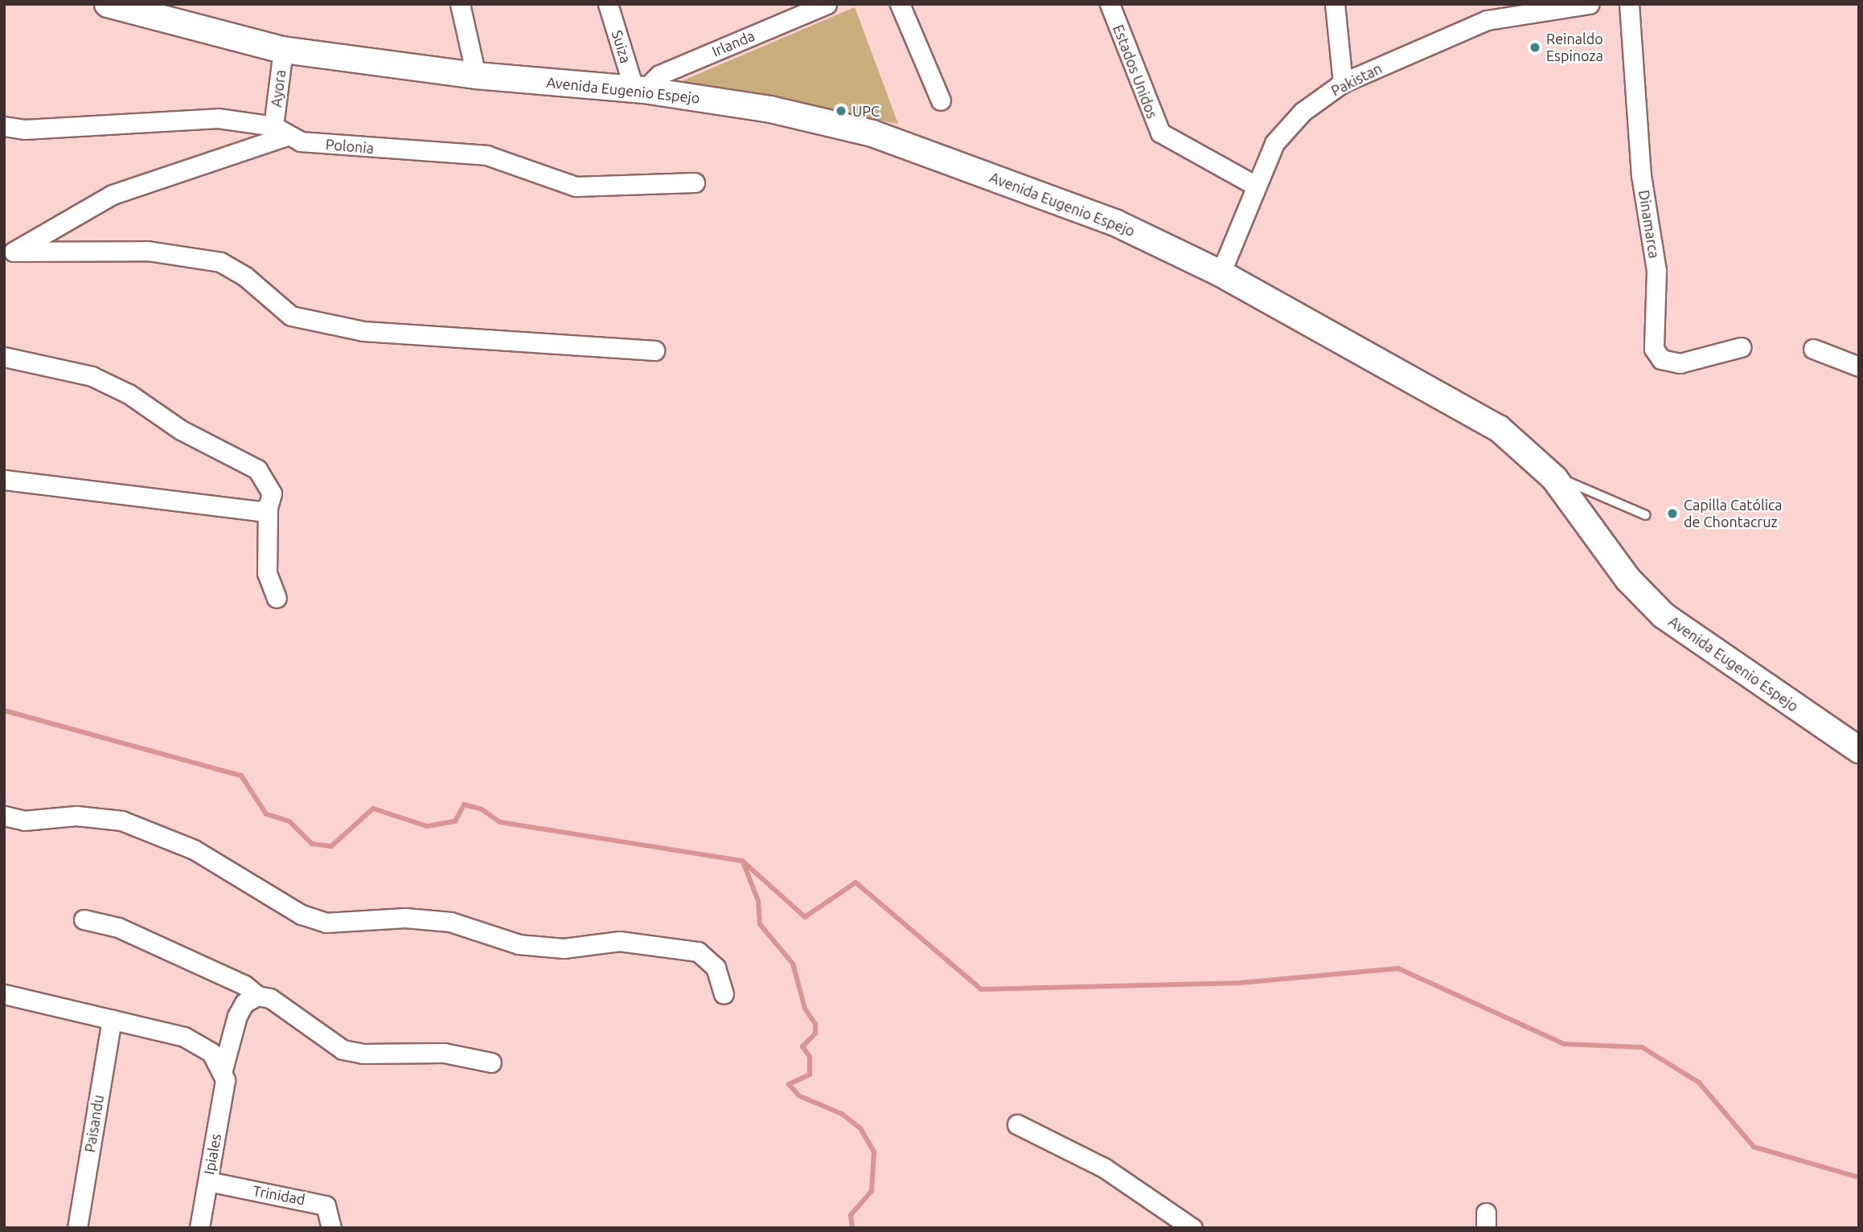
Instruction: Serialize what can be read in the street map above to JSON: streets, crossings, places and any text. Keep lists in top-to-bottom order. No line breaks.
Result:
{"streets":{"main road":["Avenida Eugenio Espejo"],"street":["Irlanda","Suiza","Estados Unidos","Pakistan","Ayora","Polonia","Dinamarca","Paisandu","Ipiales","Trinidad"]},"crossings":[["Irlanda","Suiza"],["Irlanda","Avenida Eugenio Espejo"],["Suiza","Avenida Eugenio Espejo"],["Estados Unidos","Pakistan"],["Pakistan","Avenida Eugenio Espejo"],["Ayora","Avenida Eugenio Espejo"],["Ayora","Polonia"],["Ipiales","Trinidad"]],"places":["Reinaldo Espinoza","UPC","Capilla Católica de Chontacruz"]}
